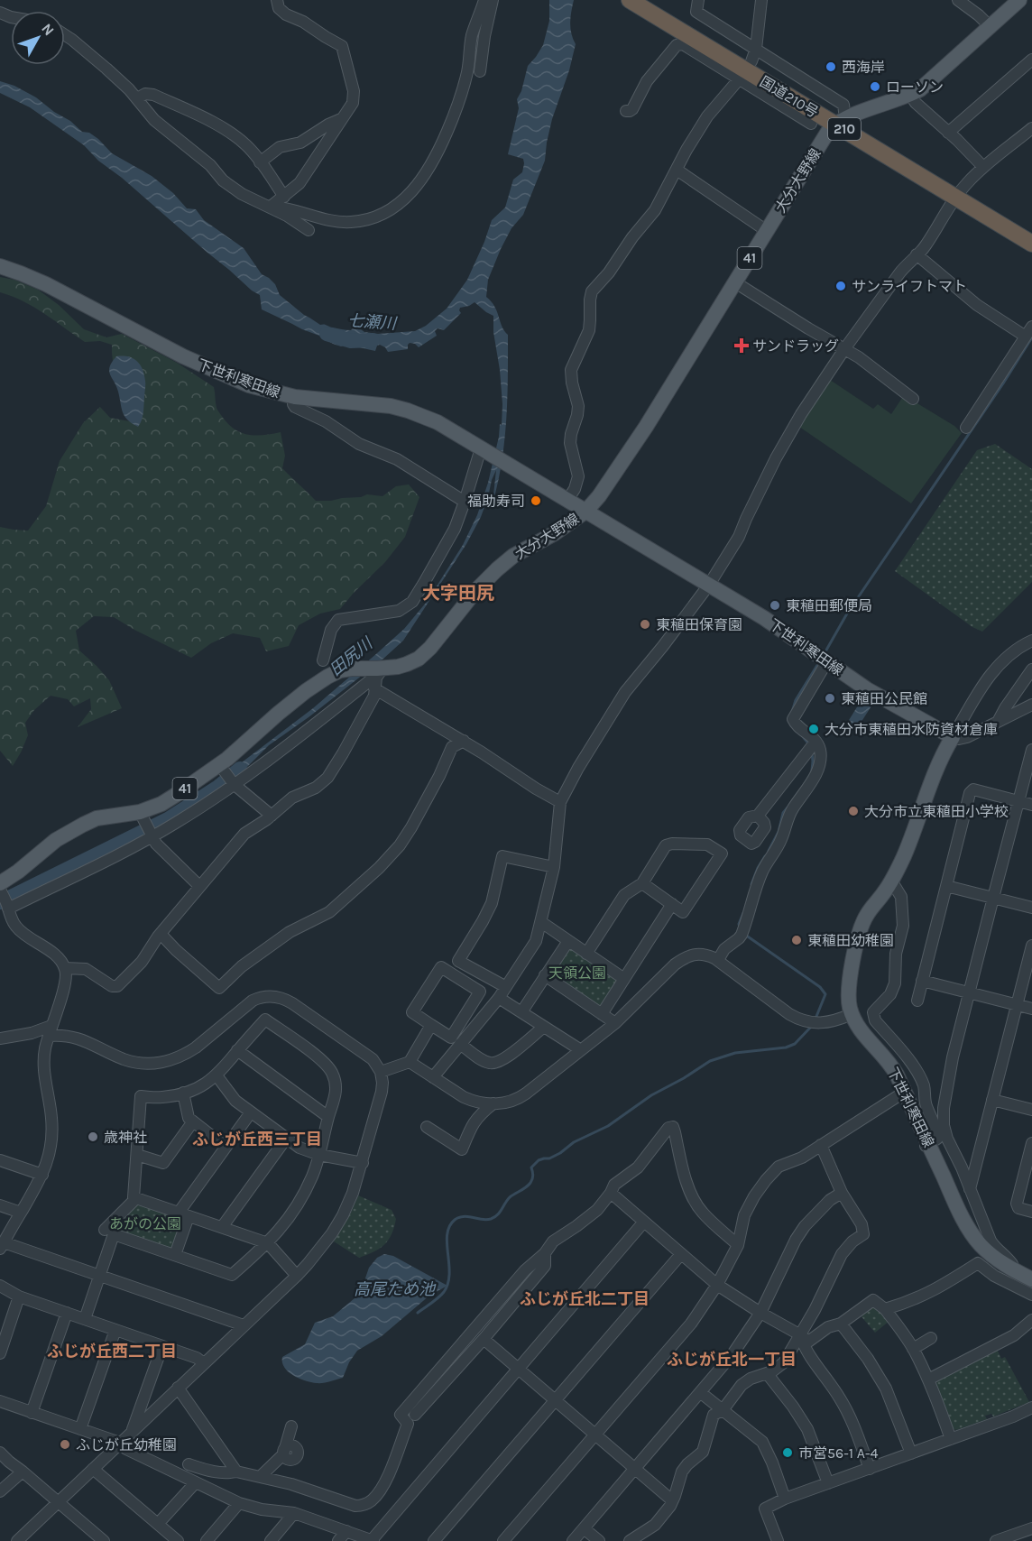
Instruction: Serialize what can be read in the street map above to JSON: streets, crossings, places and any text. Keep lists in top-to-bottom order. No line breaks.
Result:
{"streets":{"highway":["国道210号","210"],"main road":["大分大野線","41","下世利寒田線"]},"crossings":[["国道210号","大分大野線"],["大分大野線","下世利寒田線"]],"districts":["大字田尻","ふじが丘西三丁目","ふじが丘北二丁目","ふじが丘西二丁目","ふじが丘北一丁目"],"water":["七瀬川","田尻川","高尾ため池"],"parks":["天領公園","あがの公園"],"places":{"other":["西海岸","ローソン","サンライフトマト","福助寿司","東稙田郵便局","東稙田保育園","東稙田公民館","大分市東稙田水防資材倉庫","大分市立東稙田小学校","東稙田幼稚園","歳神社","ふじが丘幼稚園","市営56-1 A-4"],"health":["サンドラッグ"]},"north":"top right"}
